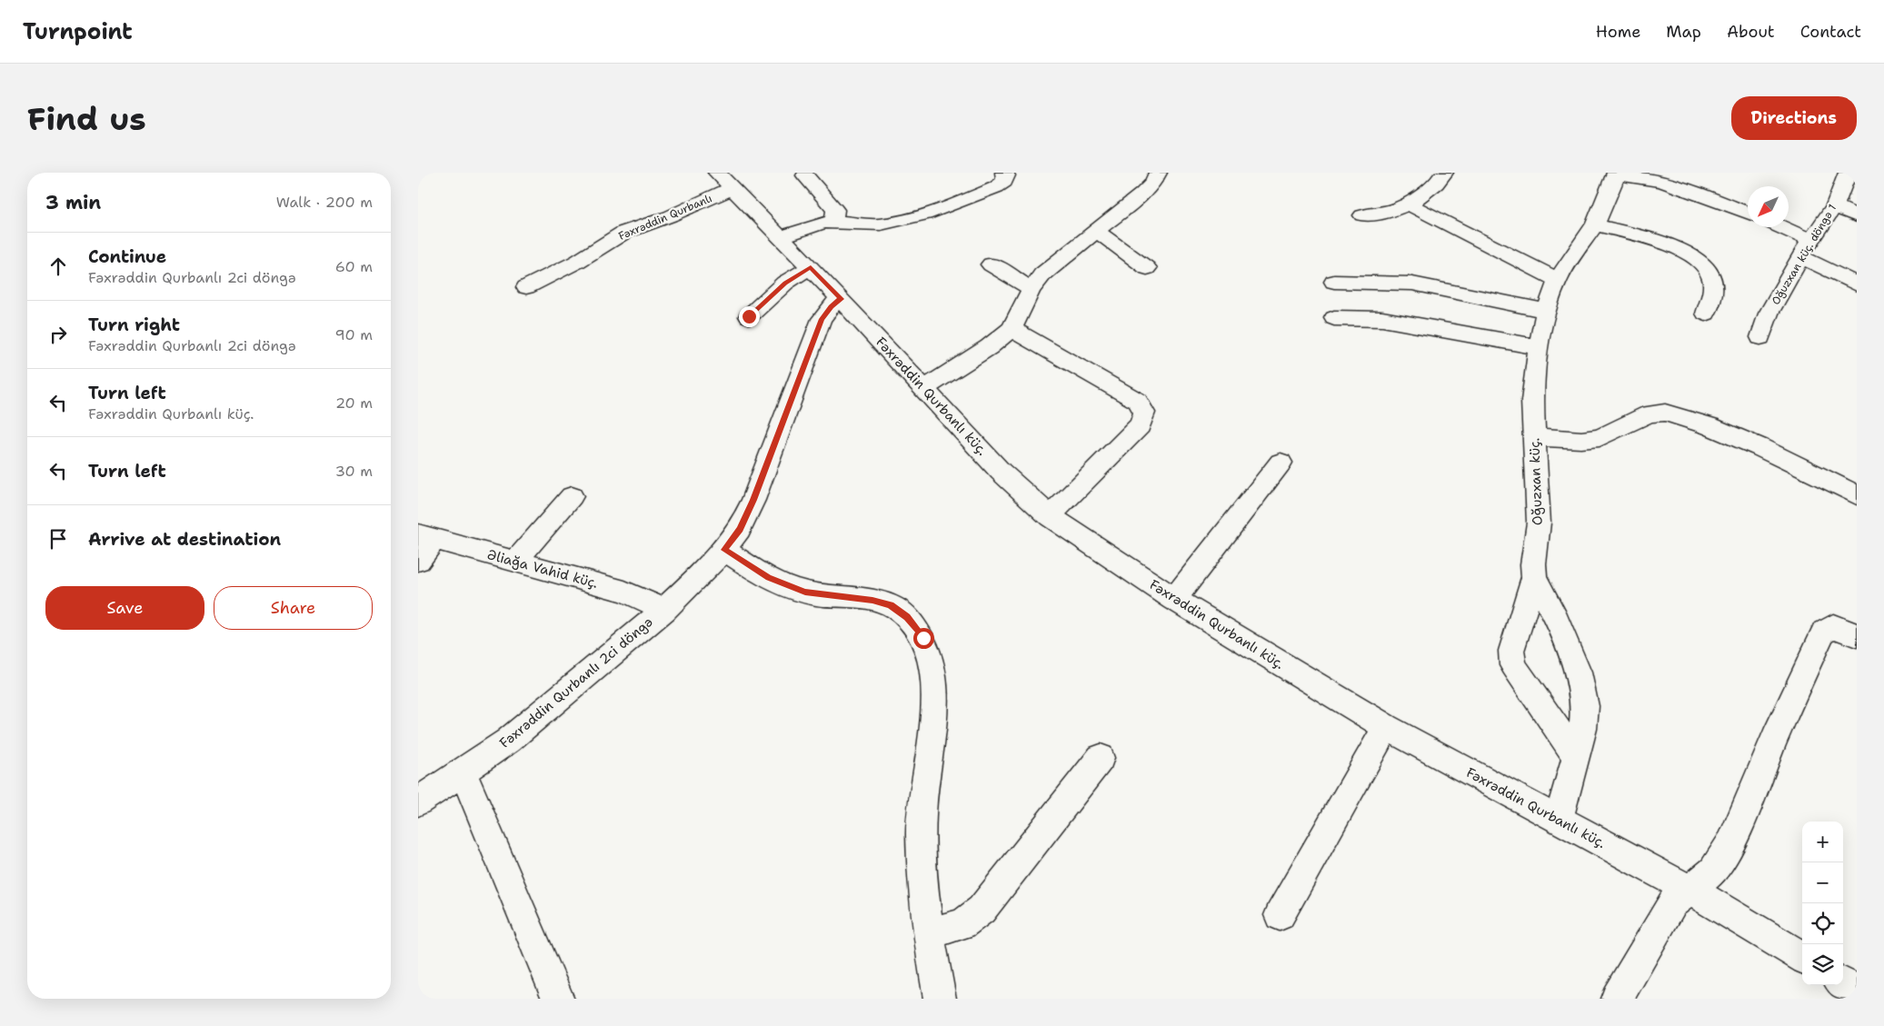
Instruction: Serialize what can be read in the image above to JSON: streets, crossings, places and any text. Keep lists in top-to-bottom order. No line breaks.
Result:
{"streets":{"street":["Fəxrəddin Qurbanlı","Oğuzxan küç. döngə 1","Fəxrəddin Qurbanlı küç.","Oğuzxan küç.","Əliağa Vahid küç.","Fəxrəddin Qurbanlı 2ci döngə"]},"crossings":[["Fəxrəddin Qurbanlı","Fəxrəddin Qurbanlı küç."],["Fəxrəddin Qurbanlı küç.","Oğuzxan küç."],["Fəxrəddin Qurbanlı küç.","Fəxrəddin Qurbanlı 2ci döngə"],["Əliağa Vahid küç.","Fəxrəddin Qurbanlı 2ci döngə"]],"north":"bottom left","page":{"header":"Turnpoint","nav":["Home","Map","About","Contact"],"buttons":["Directions",["Save","Share"]],"title":"Find us","heading":["3 min","Walk · 200 m"],"list":[["Continue","Fəxrəddin Qurbanlı 2ci döngə","60 m"],["Turn right","Fəxrəddin Qurbanlı 2ci döngə","90 m"],["Turn left","Fəxrəddin Qurbanlı küç.","20 m"],["Turn left","30 m"],"Arrive at destination"],"map_buttons":["+","−"]}}
